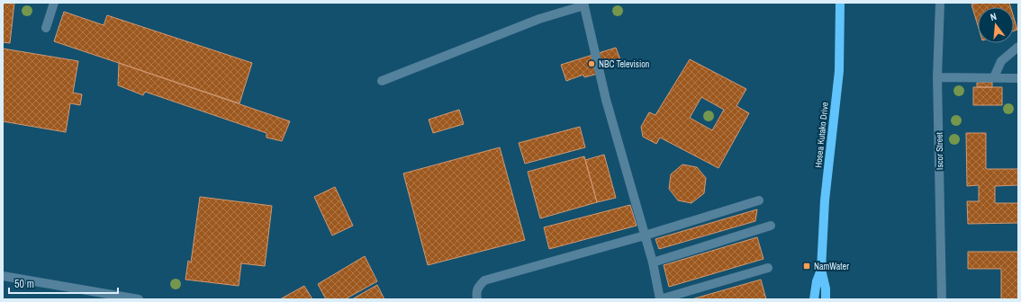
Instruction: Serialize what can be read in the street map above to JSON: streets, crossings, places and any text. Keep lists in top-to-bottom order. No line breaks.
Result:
{"streets":{"main road":["Hosea Kutako Drive"],"street":["Iscor Street"]},"places":{"other":["NBC Television"],"transit":["NamWater"]},"scale_bar":"50 m","north":"top"}
